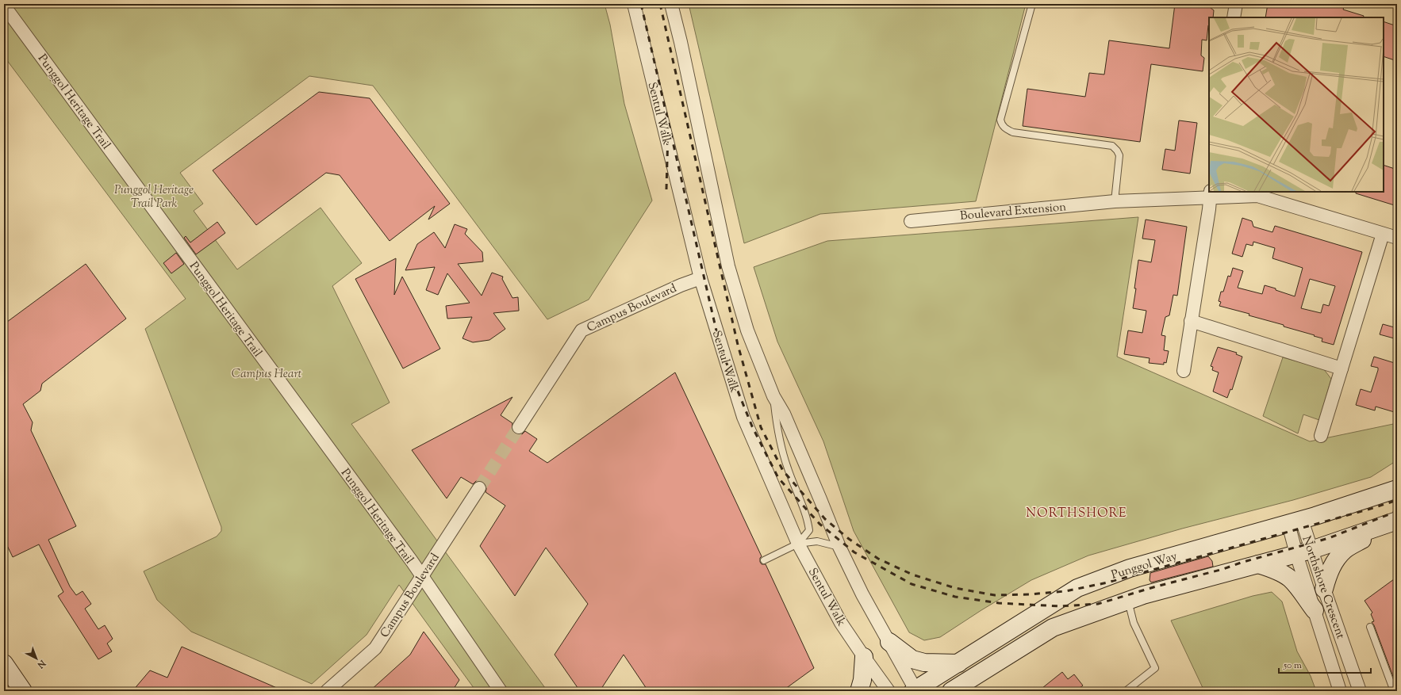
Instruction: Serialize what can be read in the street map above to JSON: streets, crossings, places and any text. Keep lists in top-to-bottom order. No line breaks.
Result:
{"streets":{"main road":["Punggol Way"],"street":["Punggol Heritage Trail","Sentul Walk","Boulevard Extension","Campus Boulevard","Northshore Crescent"]},"crossings":[["Sentul Walk","Campus Boulevard"],["Punggol Way","Northshore Crescent"]],"districts":["NORTHSHORE"],"parks":["Punggol Heritage Trail Park","Campus Heart"],"scale_bar":"50 m","north":"bottom right"}
